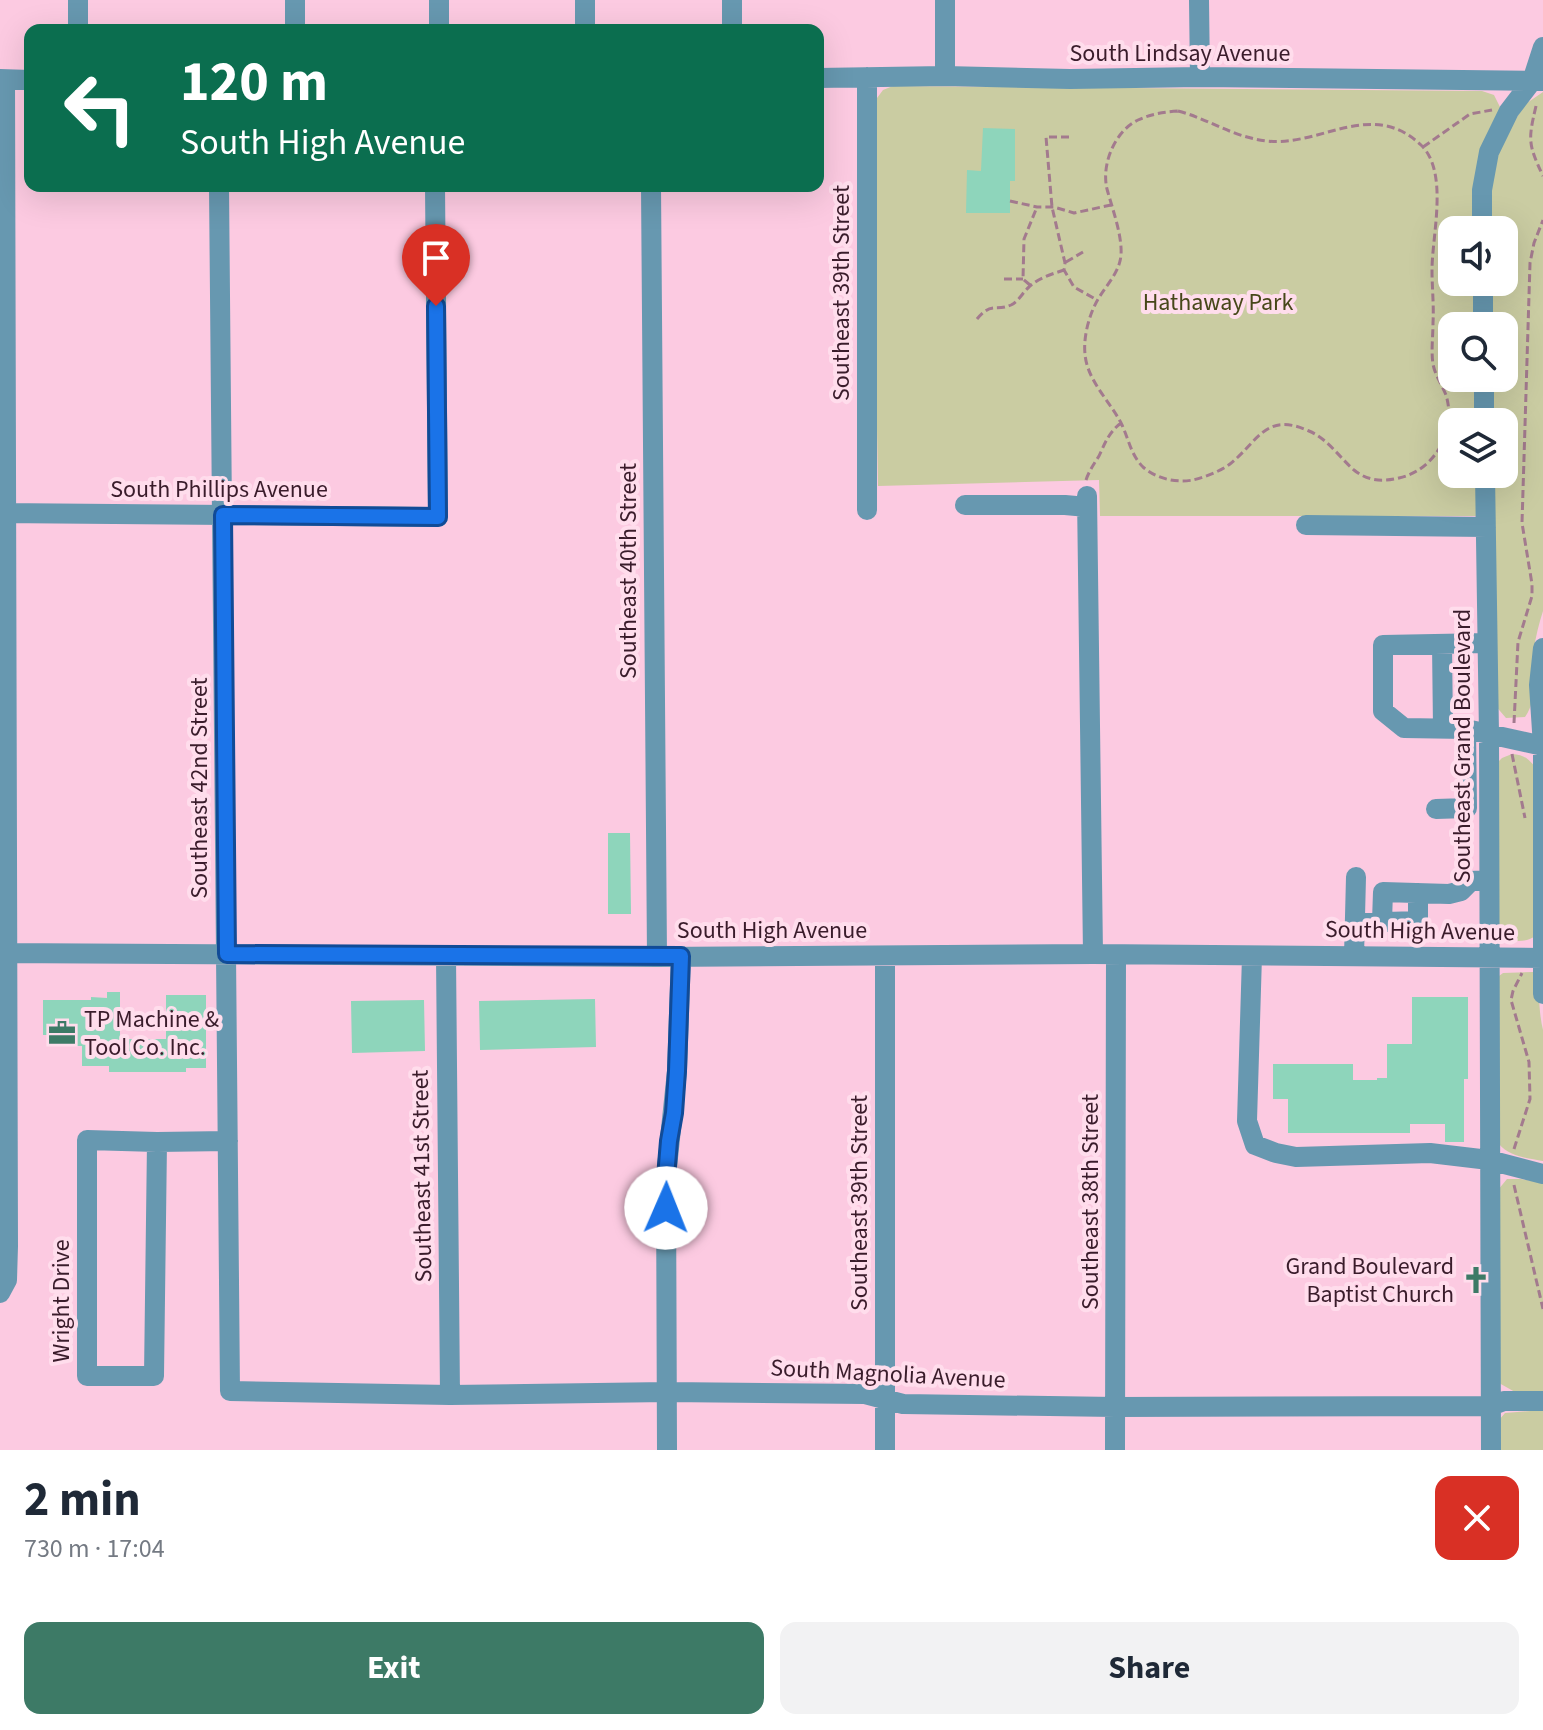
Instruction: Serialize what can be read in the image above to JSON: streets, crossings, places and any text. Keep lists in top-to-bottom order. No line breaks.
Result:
{"streets":{"street":["South Lindsay Avenue","Southeast 39th Street","South Phillips Avenue","Southeast 40th Street","Southeast Grand Boulevard","Southeast 42nd Street","South High Avenue","Southeast 41st Street","Southeast 38th Street","Wright Drive","South Magnolia Avenue"]},"crossings":[["South Lindsay Avenue","Southeast 39th Street"],["Southeast 39th Street","South High Avenue"],["Southeast 39th Street","South Magnolia Avenue"],["South Phillips Avenue","Southeast 42nd Street"],["Southeast 40th Street","South High Avenue"],["Southeast Grand Boulevard","South High Avenue"],["Southeast Grand Boulevard","South Magnolia Avenue"],["Southeast 42nd Street","South High Avenue"],["Southeast 42nd Street","Wright Drive"],["Southeast 42nd Street","South Magnolia Avenue"],["South High Avenue","Southeast 41st Street"],["South High Avenue","Southeast 38th Street"],["Southeast 41st Street","South Magnolia Avenue"],["Southeast 38th Street","South Magnolia Avenue"]],"parks":["Hathaway Park"],"places":{"office":["TP Machine & Tool Co. Inc."],"church":["Grand Boulevard Baptist Church"]},"page":{"turn":["120 m","South High Avenue"],"heading":["2 min","730 m · 17:04"],"buttons":["Exit","Share"]}}
